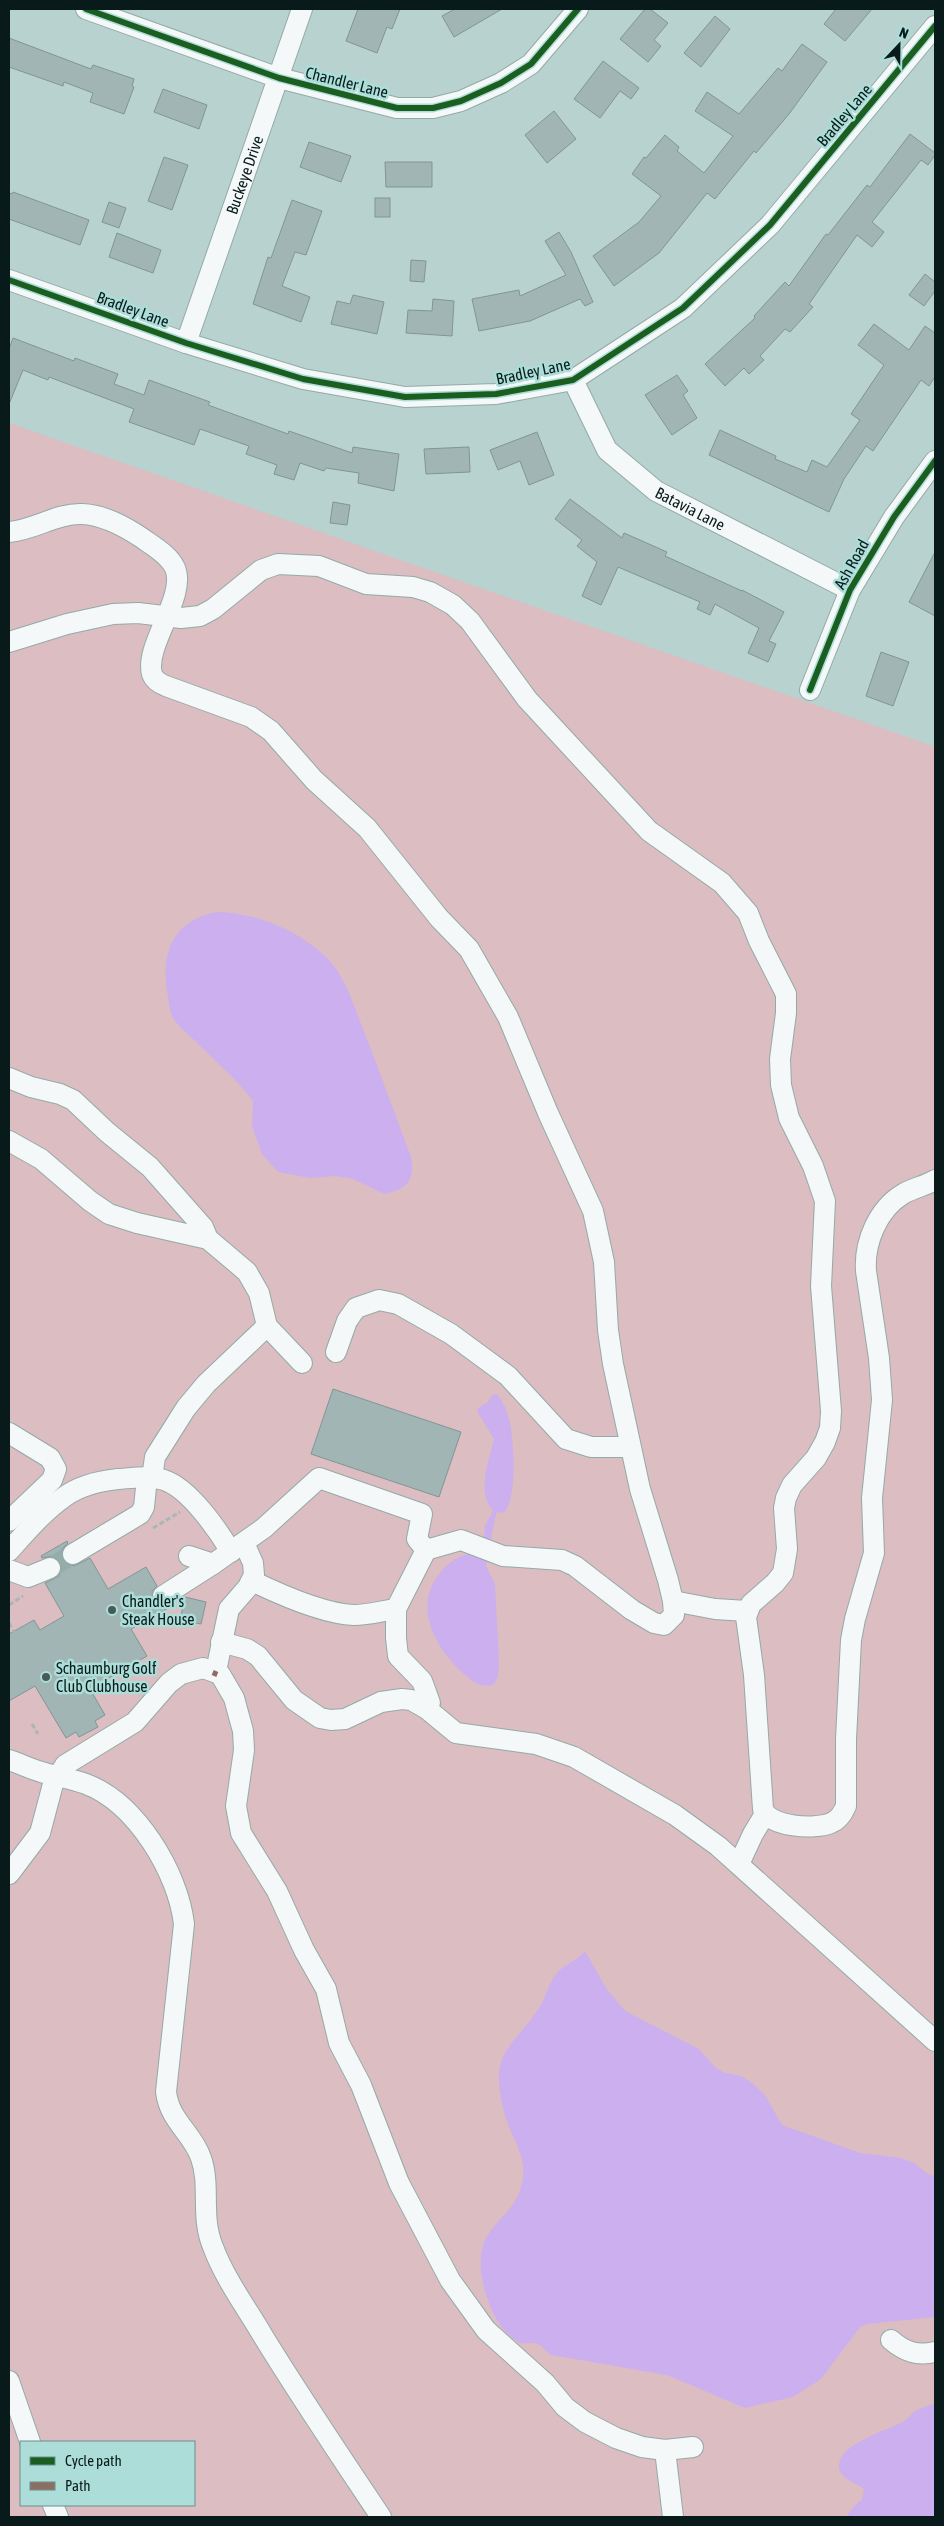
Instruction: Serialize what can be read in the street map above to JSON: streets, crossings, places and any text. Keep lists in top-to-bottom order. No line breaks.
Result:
{"streets":{"street":["Chandler Lane","Bradley Lane","Buckeye Drive","Batavia Lane","Ash Road"]},"crossings":[["Chandler Lane","Buckeye Drive"],["Bradley Lane","Buckeye Drive"],["Bradley Lane","Batavia Lane"],["Batavia Lane","Ash Road"]],"places":["Chandler's Steak House","Schaumburg Golf Club Clubhouse"],"legend":["Cycle path","Path"],"north":"top"}
